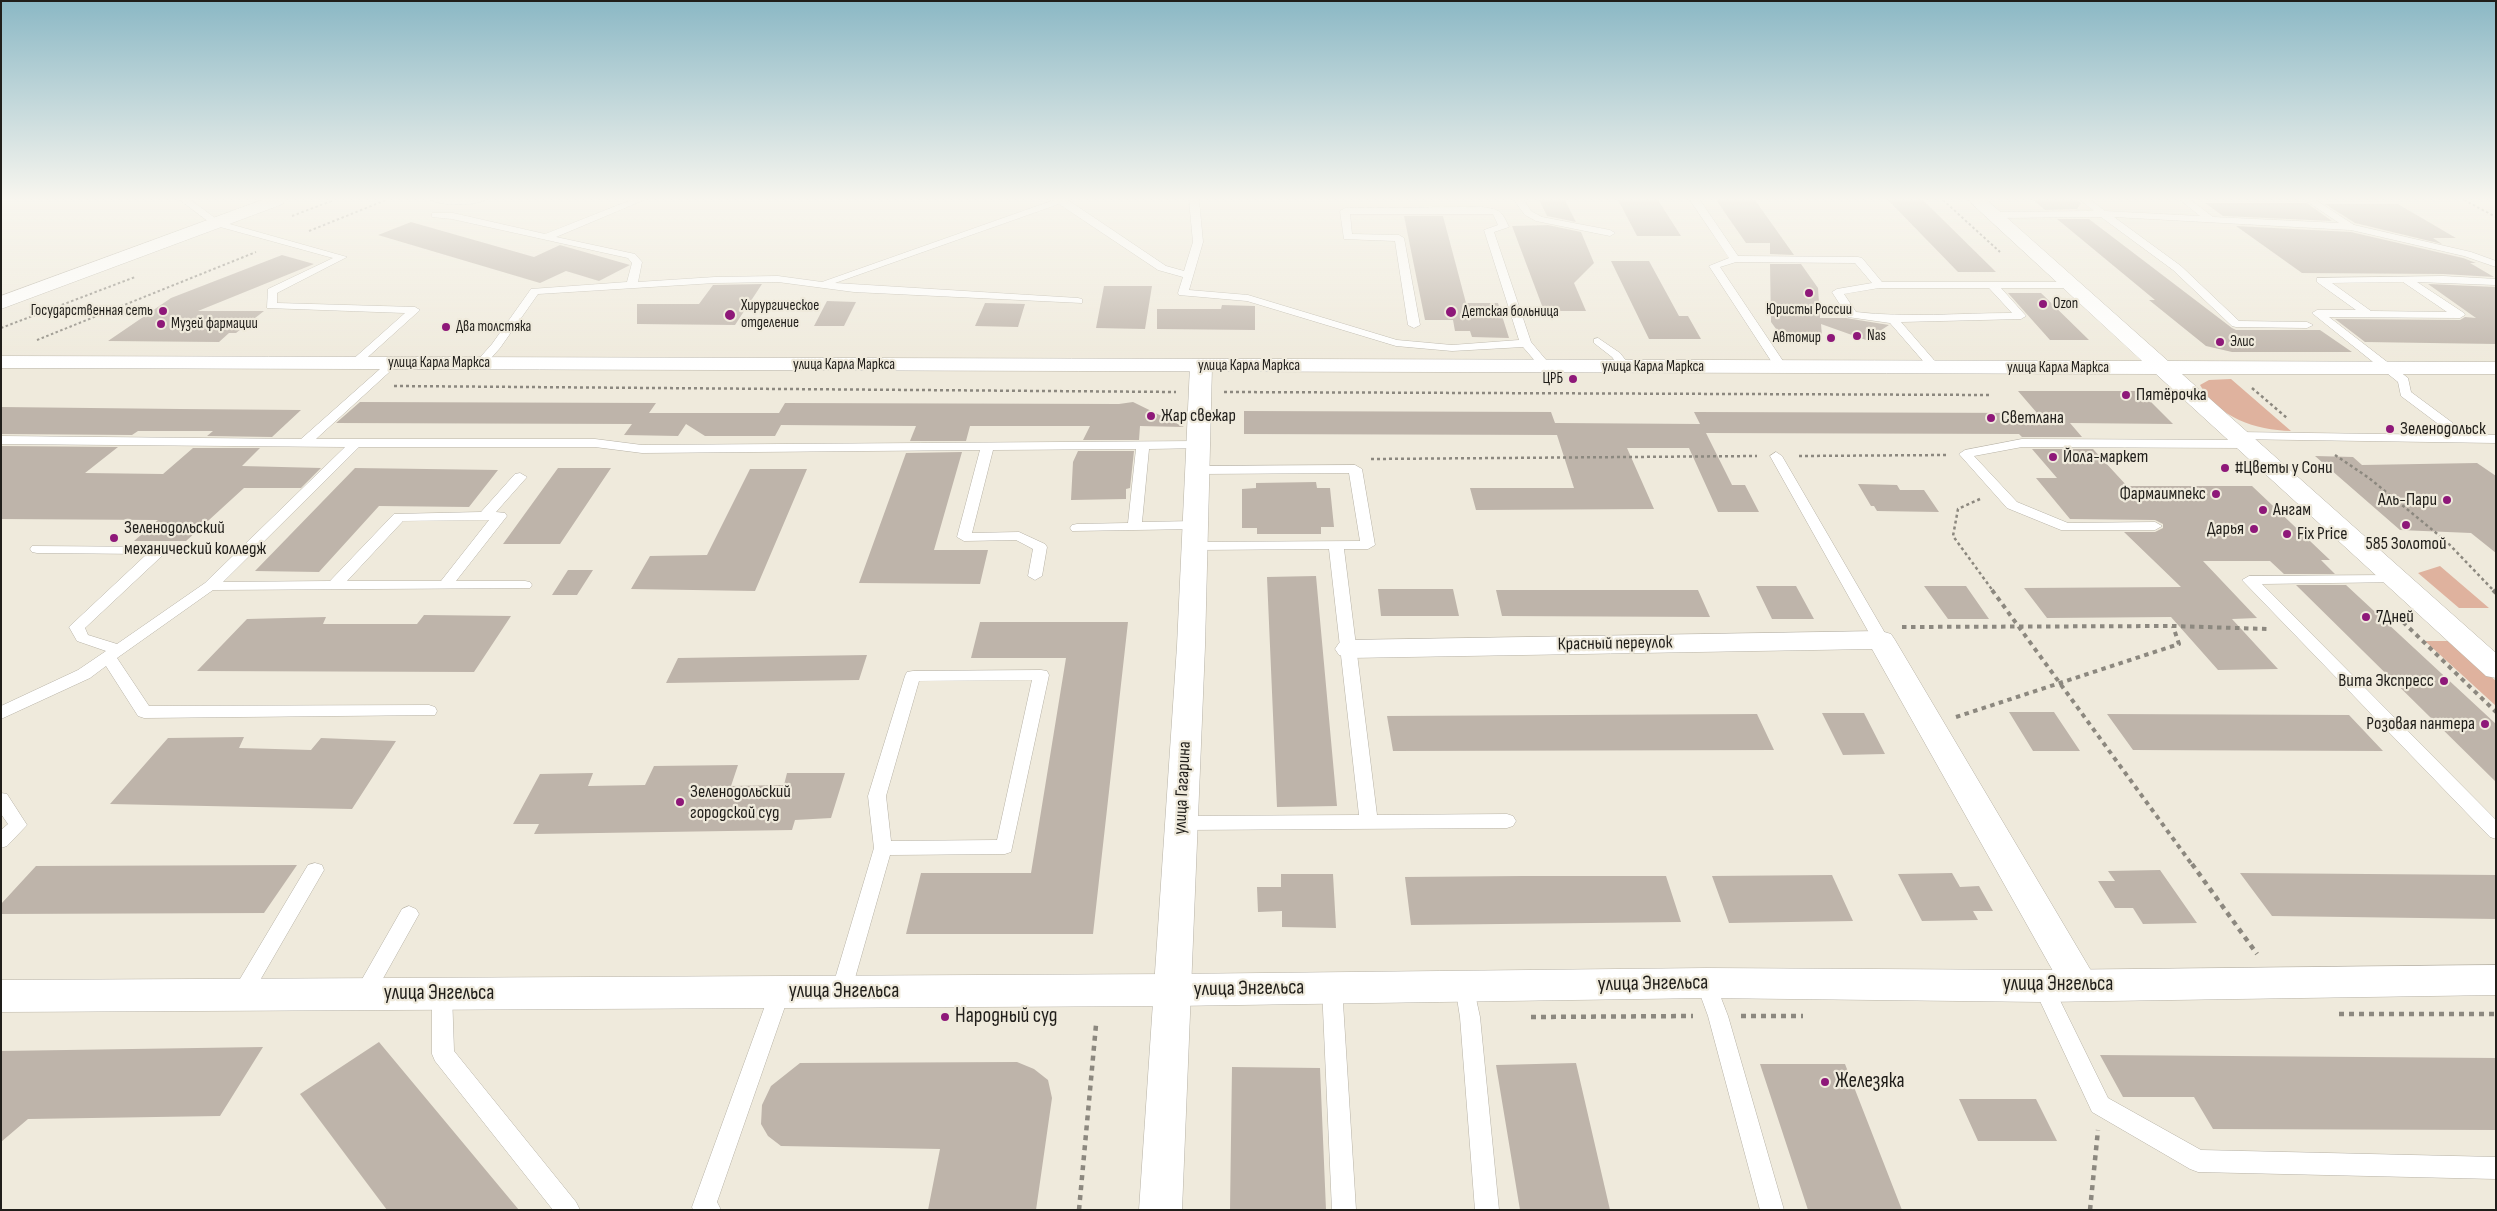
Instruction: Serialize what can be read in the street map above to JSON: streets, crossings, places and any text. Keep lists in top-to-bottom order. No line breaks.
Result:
{"streets":{"street":["улица Карла Маркса","Красный переулок","улица Гагарина","улица Энгельса"]},"crossings":[["улица Карла Маркса","улица Гагарина"],["улица Гагарина","улица Энгельса"]],"places":["Юристы России","Ozon","Государственная сеть","Детская больница","Хирургическое отделение","Музей фармации","Два толстяка","Nas","Автомир","Элис","ЦРБ","Пятёрочка","Жар свежар","Светлана","Зеленодольск","Йола-маркет","#Цветы у Сони","Фармаимпекс","Аль-Пари","Ангам","585 Золотой","Дарья","Fix Price","Зеленодольский механический колледж","7Дней","Вита Экспресс","Розовая пантера","Зеленодольский городской суд","Народный суд","Железяка"]}
